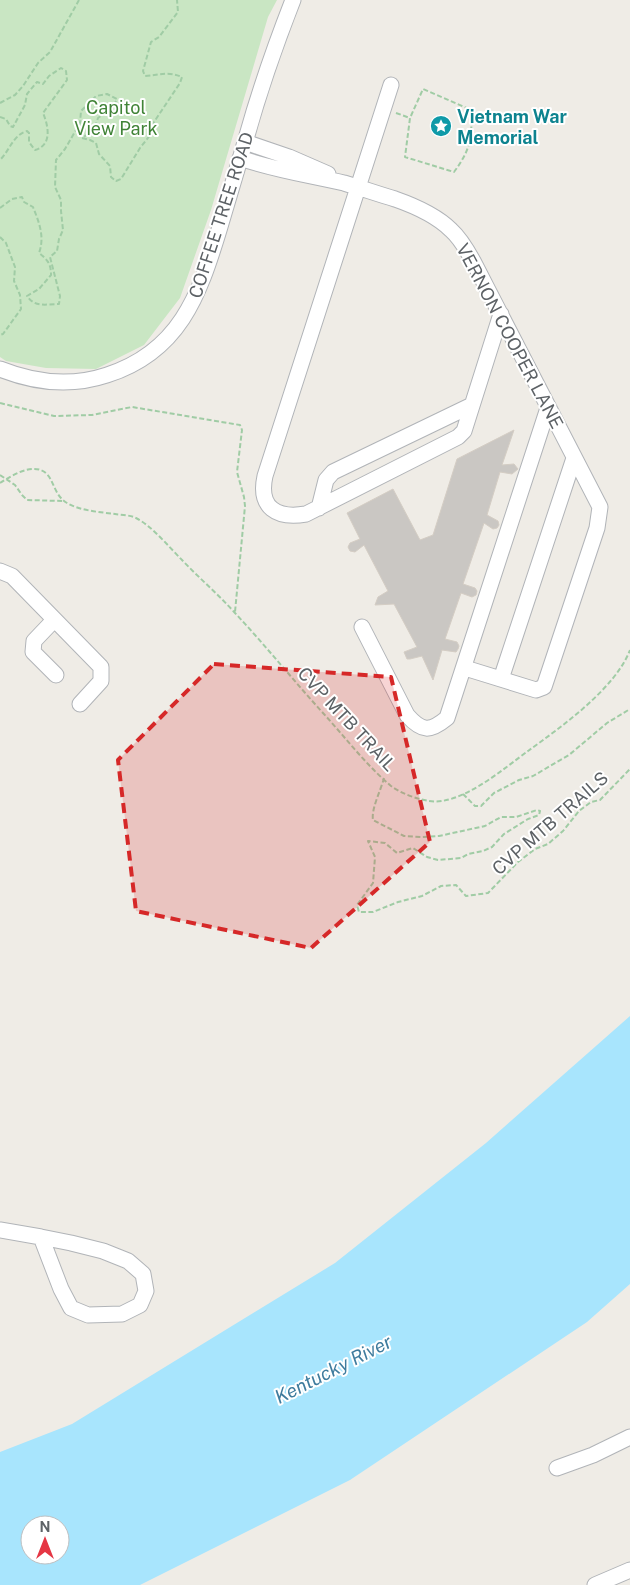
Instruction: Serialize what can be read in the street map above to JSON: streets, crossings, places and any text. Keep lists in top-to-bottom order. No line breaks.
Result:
{"streets":{"street":["COFFEE TREE ROAD","VERNON COOPER LANE"],"path":["CVP MTB TRAIL","CVP MTB TRAILS"]},"crossings":[["COFFEE TREE ROAD","VERNON COOPER LANE"],["CVP MTB TRAIL","CVP MTB TRAILS"]],"water":["Kentucky River"],"parks":["Capitol View Park"],"places":{"place":["Vietnam War Memorial"]},"north":"top"}
